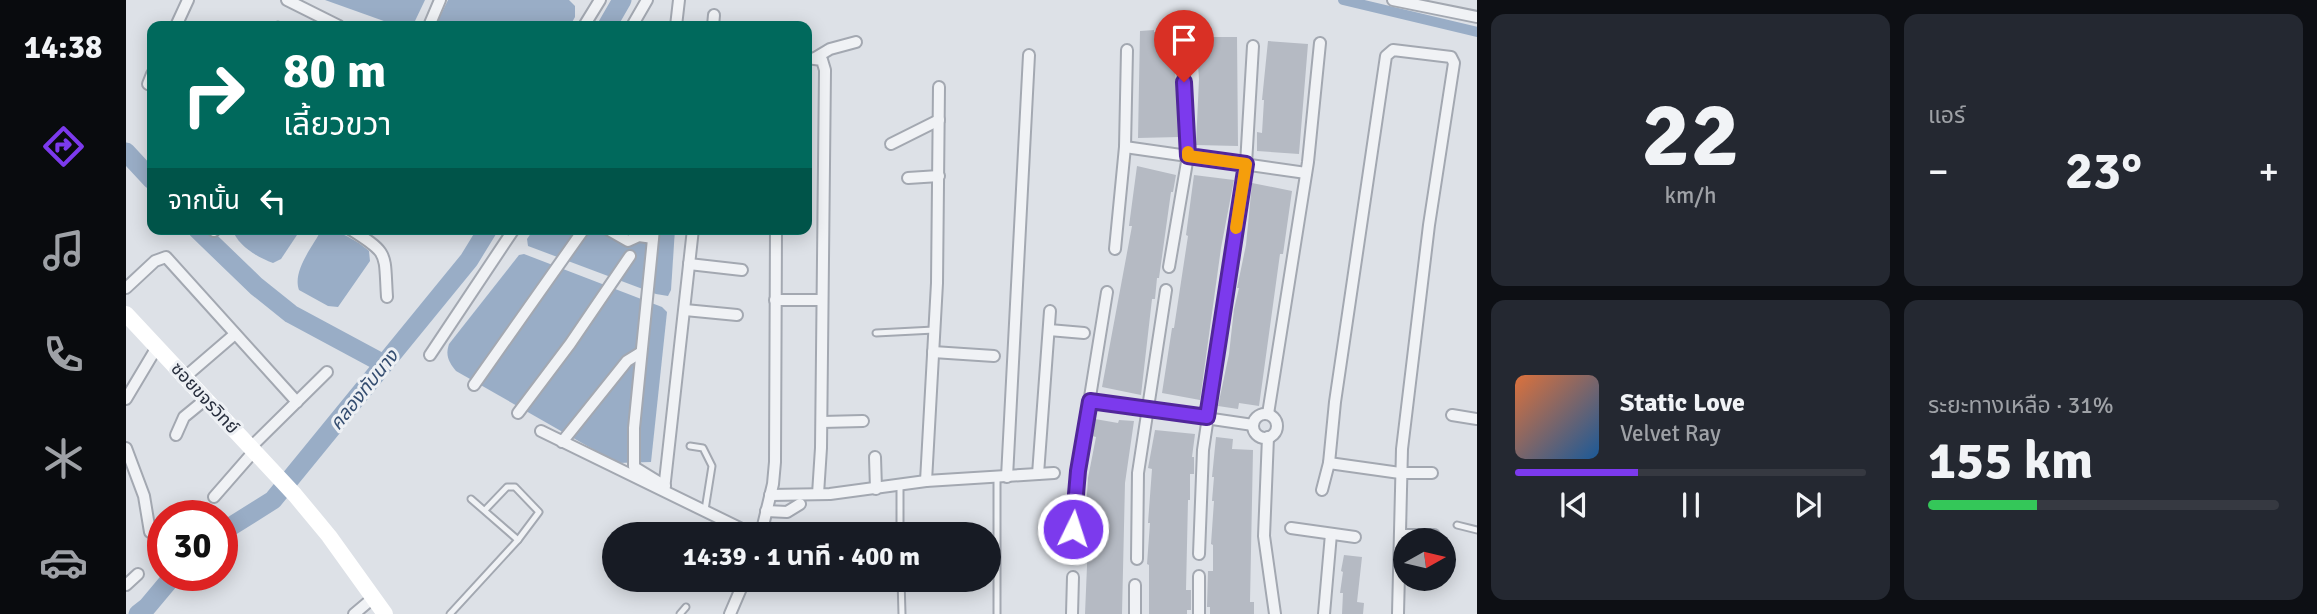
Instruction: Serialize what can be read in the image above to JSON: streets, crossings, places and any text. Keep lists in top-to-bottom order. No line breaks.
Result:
{"streets":{"street":["ซอยขจรวิทย์"]},"water":["คลองทับนาง"],"north":"right","page":{"tabs":"14:38","tile":[["22","km/h"],"แอร์",["ระยะทางเหลือ · 31%","155 km"]],"turn":["80 m","เลี้ยวขวา"],"heat":["−","23°","+"],"then":"จากนั้น","song":["Static Love","Velvet Ray"],"limit":"30","trip":"14:39 · 1 นาที · 400 m"}}
